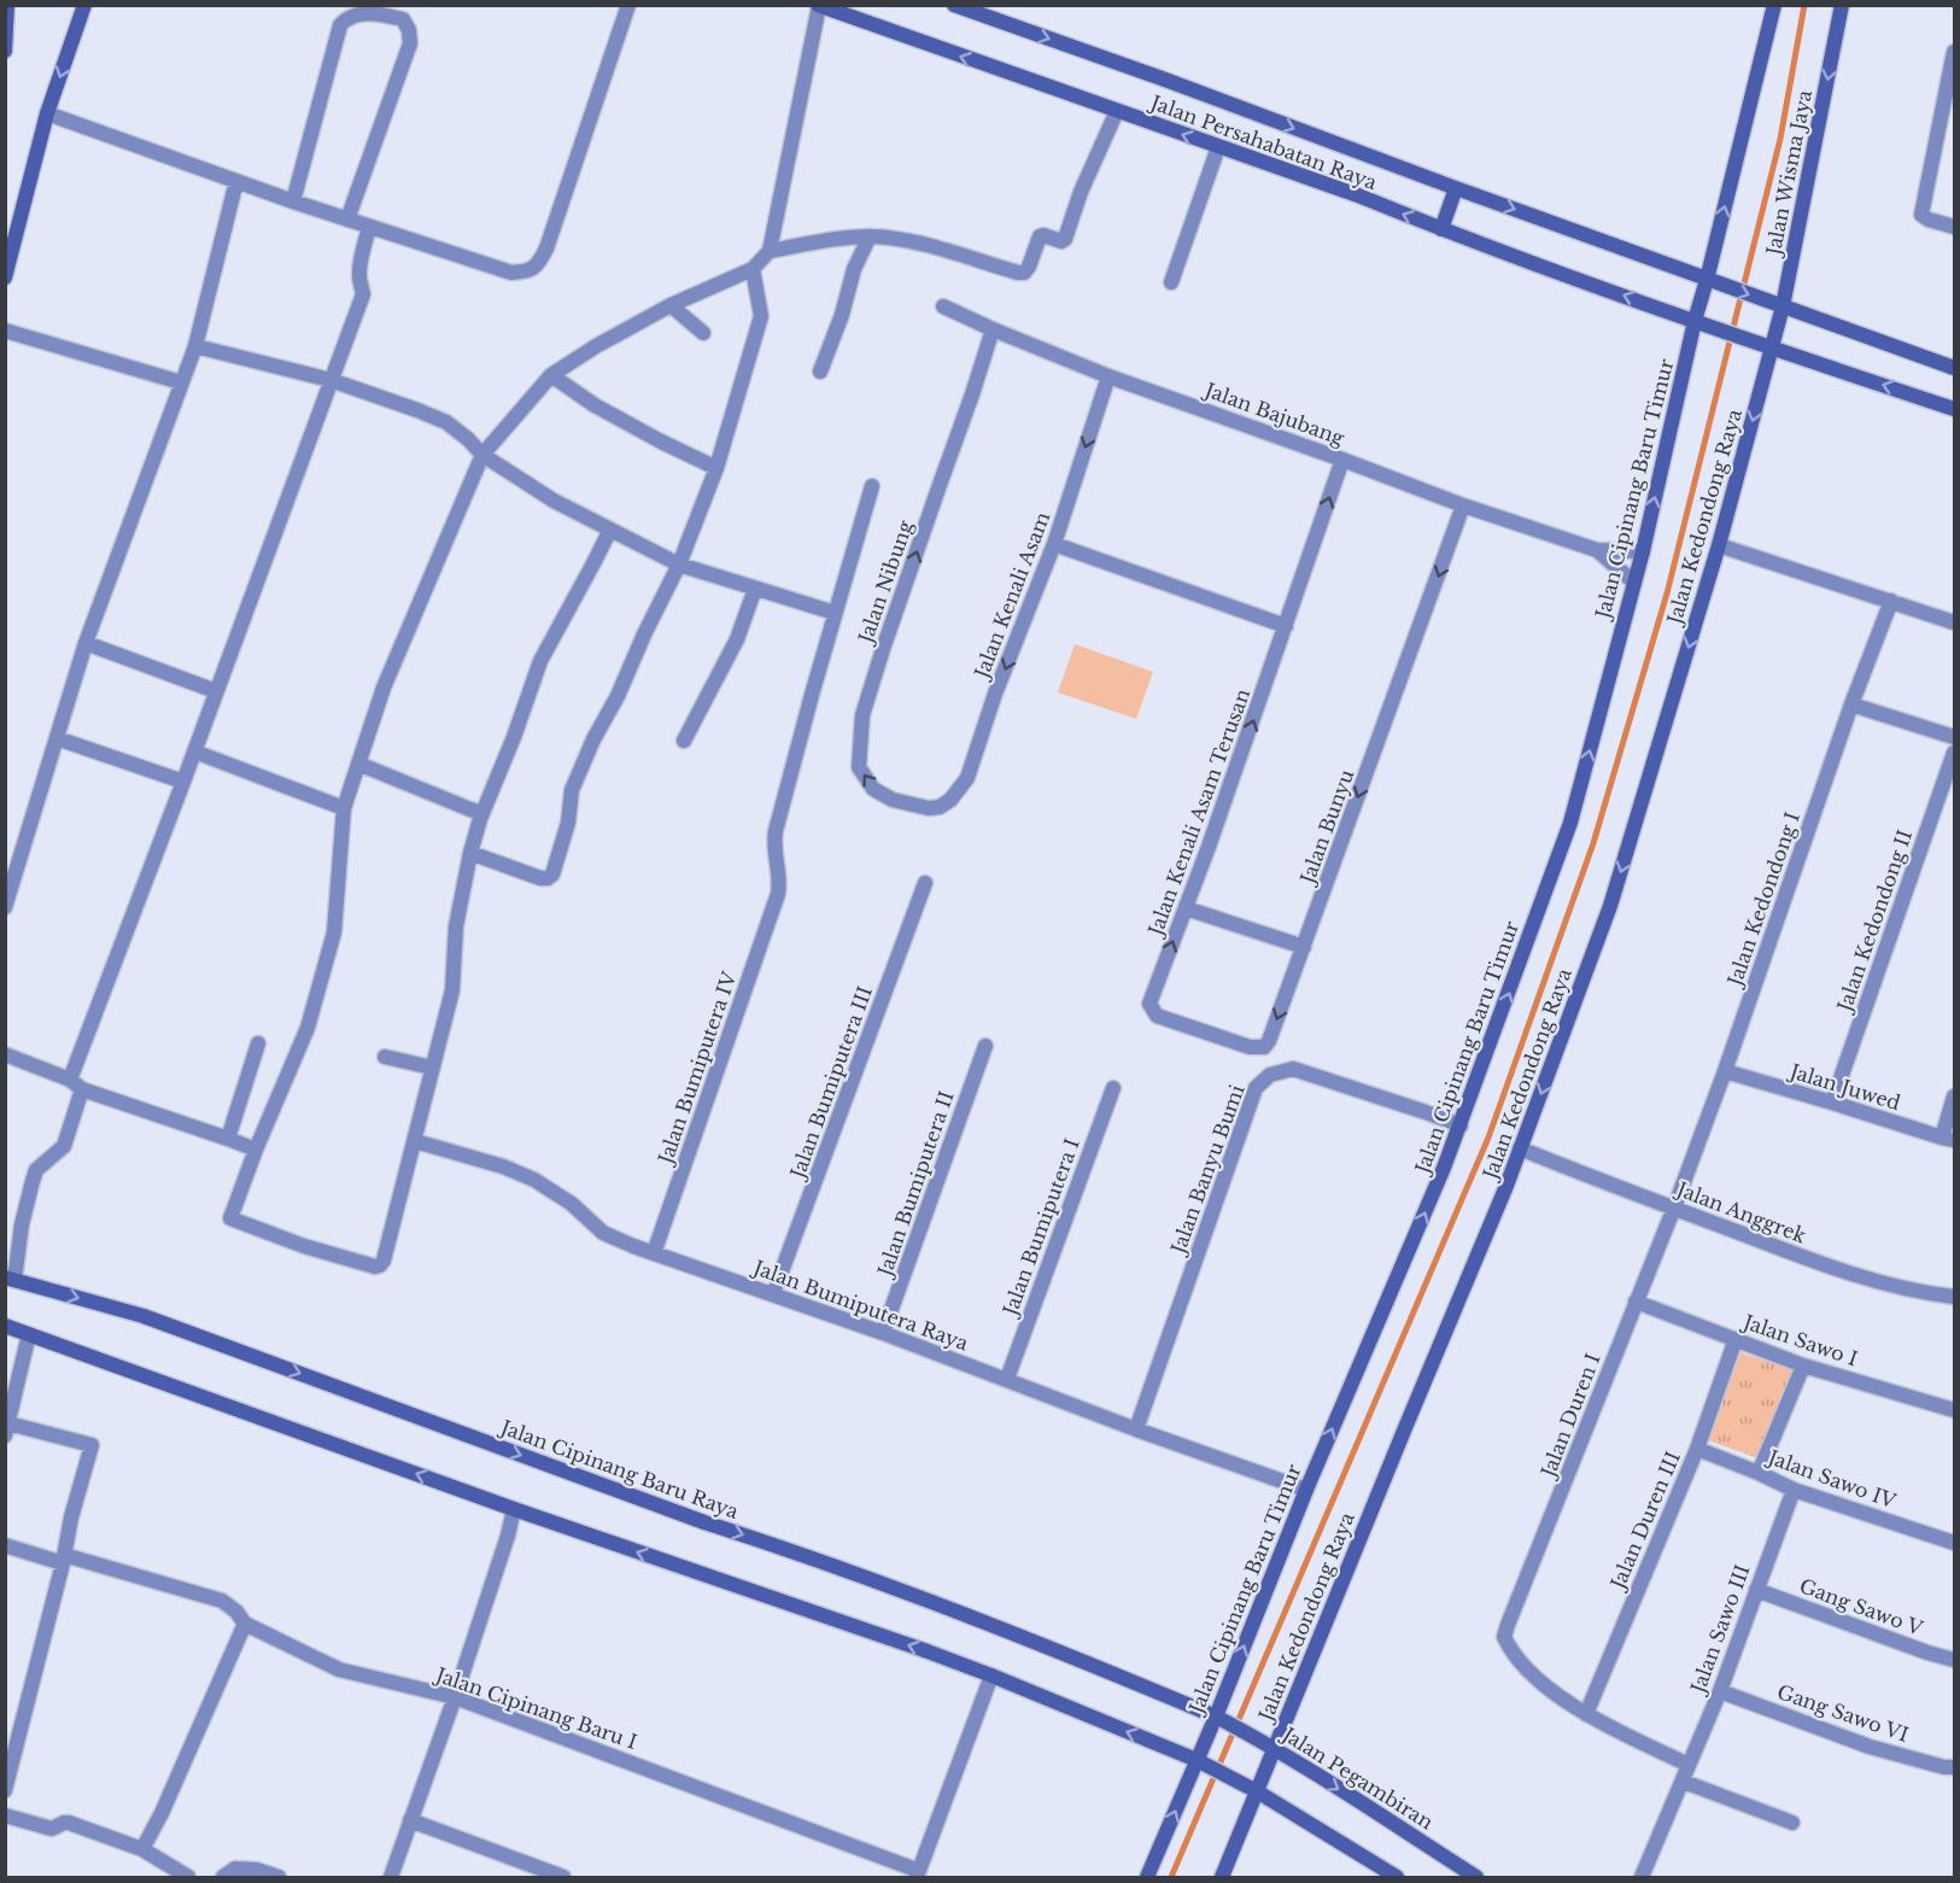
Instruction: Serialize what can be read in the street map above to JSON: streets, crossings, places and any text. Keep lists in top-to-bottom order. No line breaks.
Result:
{"streets":{"street":["Jalan Persahabatan Raya","Jalan Wisma Jaya","Jalan Bajubang","Jalan Cipinang Baru Timur","Jalan Kedondong Raya","Jalan Nibung","Jalan Kenali Asam","Jalan Kenali Asam Terusan","Jalan Bunyu","Jalan Kedondong I","Jalan Kedondong II","Jalan Bumiputera IV","Jalan Bumiputera III","Jalan Juwed","Jalan Banyu Bumi","Jalan Bumiputera II","Jalan Anggrek","Jalan Bumiputera I","Jalan Bumiputera Raya","Jalan Sawo I","Jalan Duren I","Jalan Cipinang Baru Raya","Jalan Sawo IV","Jalan Duren III","Gang Sawo V","Jalan Sawo III","Jalan Cipinang Baru I","Gang Sawo VI","Jalan Pegambiran"]},"crossings":[["Jalan Persahabatan Raya","Jalan Wisma Jaya"],["Jalan Persahabatan Raya","Jalan Cipinang Baru Timur"],["Jalan Persahabatan Raya","Jalan Kedondong Raya"],["Jalan Wisma Jaya","Jalan Kedondong Raya"],["Jalan Bajubang","Jalan Cipinang Baru Timur"],["Jalan Bajubang","Jalan Nibung"],["Jalan Bajubang","Jalan Kenali Asam"],["Jalan Bajubang","Jalan Kenali Asam Terusan"],["Jalan Bajubang","Jalan Bunyu"],["Jalan Cipinang Baru Timur","Jalan Banyu Bumi"],["Jalan Cipinang Baru Timur","Jalan Bumiputera Raya"],["Jalan Cipinang Baru Timur","Jalan Cipinang Baru Raya"],["Jalan Cipinang Baru Timur","Jalan Pegambiran"],["Jalan Kedondong Raya","Jalan Anggrek"],["Jalan Kedondong Raya","Jalan Pegambiran"],["Jalan Nibung","Jalan Kenali Asam"],["Jalan Kenali Asam Terusan","Jalan Bunyu"],["Jalan Kedondong I","Jalan Juwed"],["Jalan Kedondong I","Jalan Anggrek"],["Jalan Kedondong I","Jalan Duren I"],["Jalan Kedondong II","Jalan Juwed"],["Jalan Bumiputera IV","Jalan Bumiputera Raya"],["Jalan Bumiputera III","Jalan Bumiputera Raya"],["Jalan Banyu Bumi","Jalan Bumiputera Raya"],["Jalan Bumiputera II","Jalan Bumiputera Raya"],["Jalan Anggrek","Jalan Duren I"],["Jalan Bumiputera I","Jalan Bumiputera Raya"],["Jalan Sawo I","Jalan Duren I"],["Jalan Sawo I","Jalan Duren III"],["Jalan Duren I","Jalan Duren III"],["Jalan Cipinang Baru Raya","Jalan Pegambiran"],["Jalan Sawo IV","Jalan Duren III"],["Jalan Sawo IV","Jalan Sawo III"],["Gang Sawo V","Jalan Sawo III"],["Jalan Sawo III","Gang Sawo VI"]],"one_way":["Jalan Cipinang Baru Timur","Jalan Kedondong Raya","Jalan Nibung","Jalan Kenali Asam","Jalan Kenali Asam Terusan","Jalan Bunyu"]}
